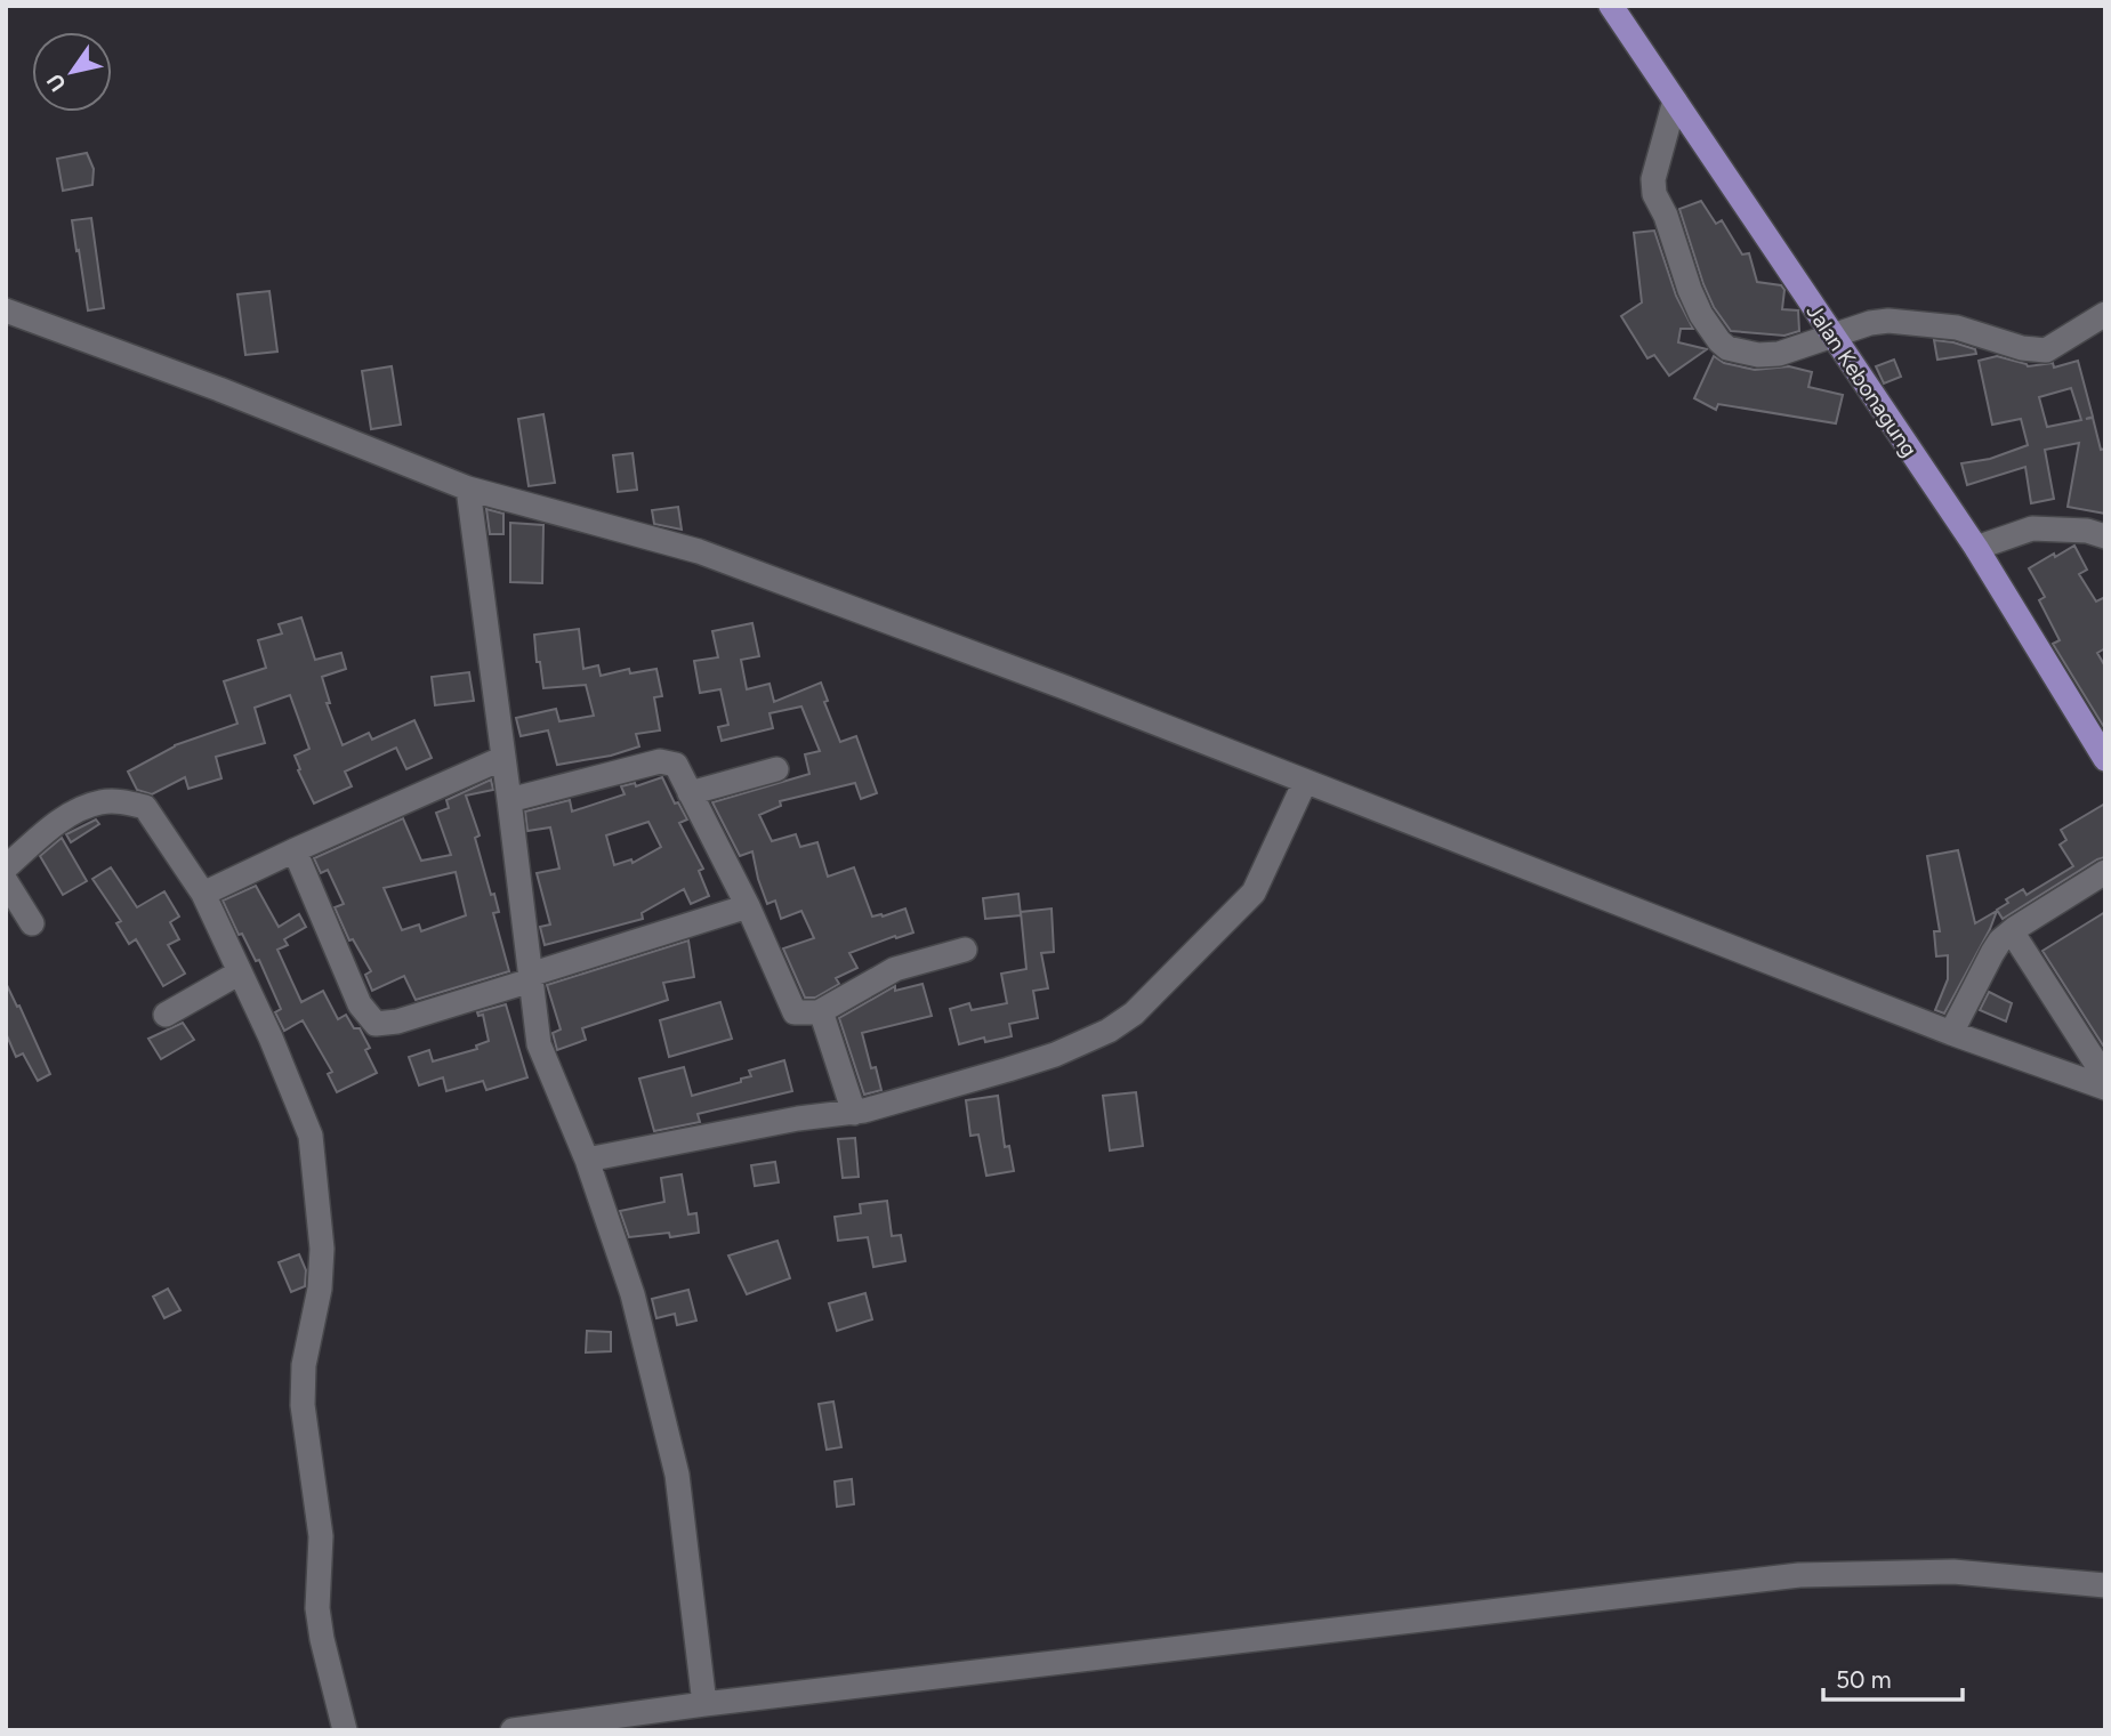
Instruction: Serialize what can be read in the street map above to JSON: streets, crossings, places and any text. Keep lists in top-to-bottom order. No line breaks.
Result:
{"streets":{"main road":["Jalan Kebonagung"]},"scale_bar":"50 m","north":"bottom left"}
